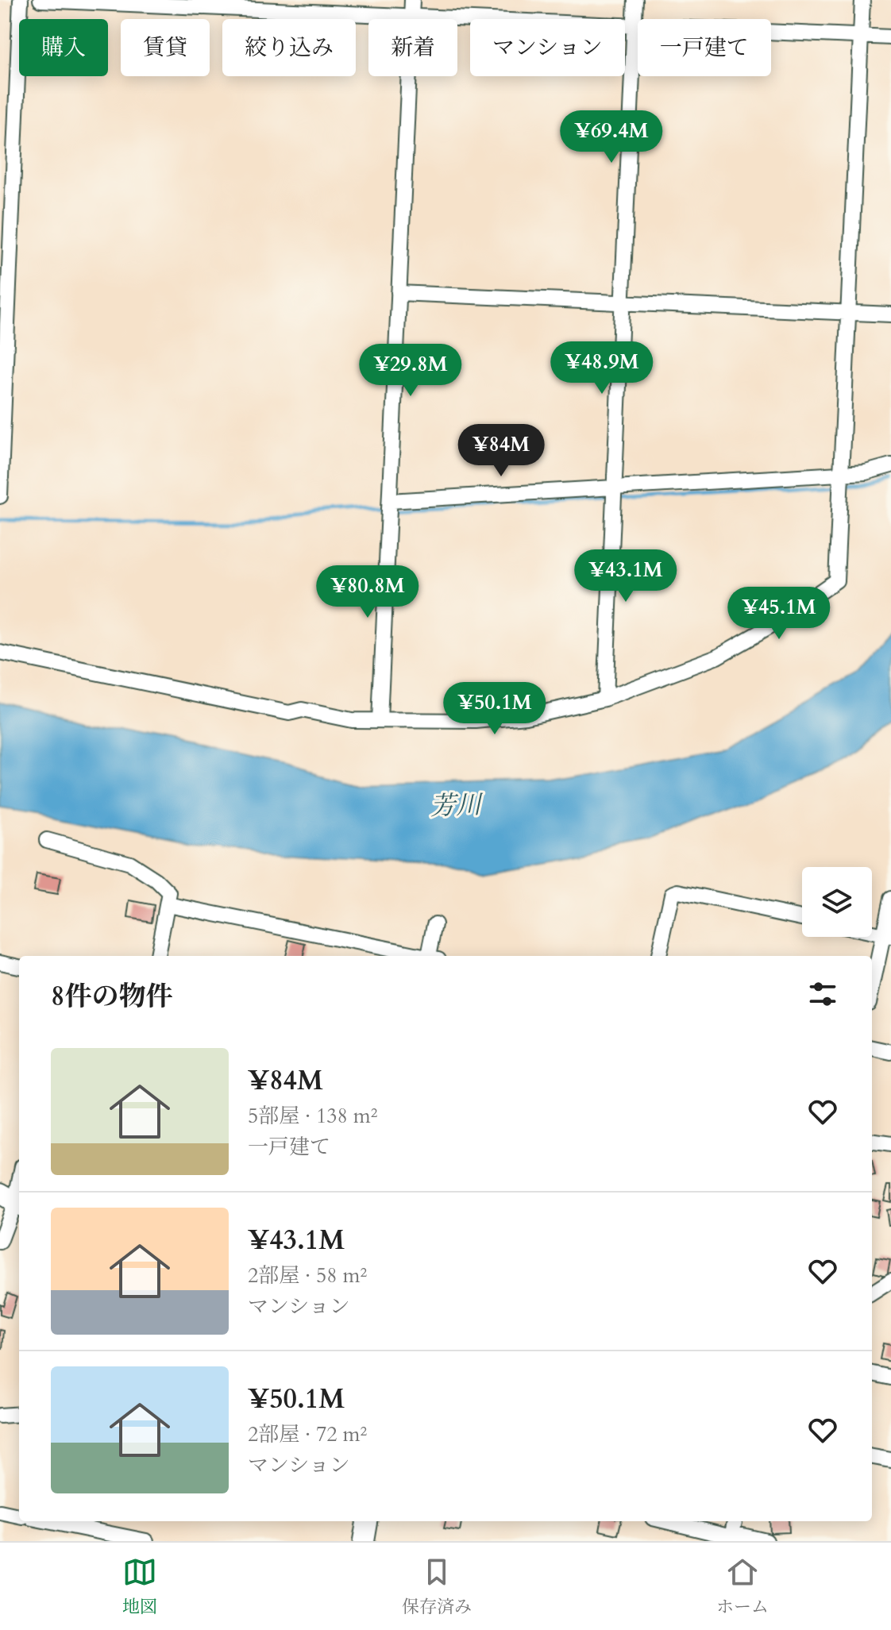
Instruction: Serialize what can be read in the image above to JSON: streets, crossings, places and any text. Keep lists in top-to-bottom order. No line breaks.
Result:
{"water":["芳川"],"page":{"chip":["購入","賃貸","絞り込み","新着","マンション","一戸建て"],"price":["¥69.4M","¥48.9M","¥29.8M","¥84M","¥43.1M","¥80.8M","¥45.1M","¥50.1M"],"heading":"8件の物件","list":[{"name":"¥84M","note":"5部屋 · 138 m² · 一戸建て"},{"name":"¥43.1M","note":"2部屋 · 58 m² · マンション"},{"name":"¥50.1M","note":"2部屋 · 72 m² · マンション"}],"tabs":["地図","保存済み","ホーム"]}}
